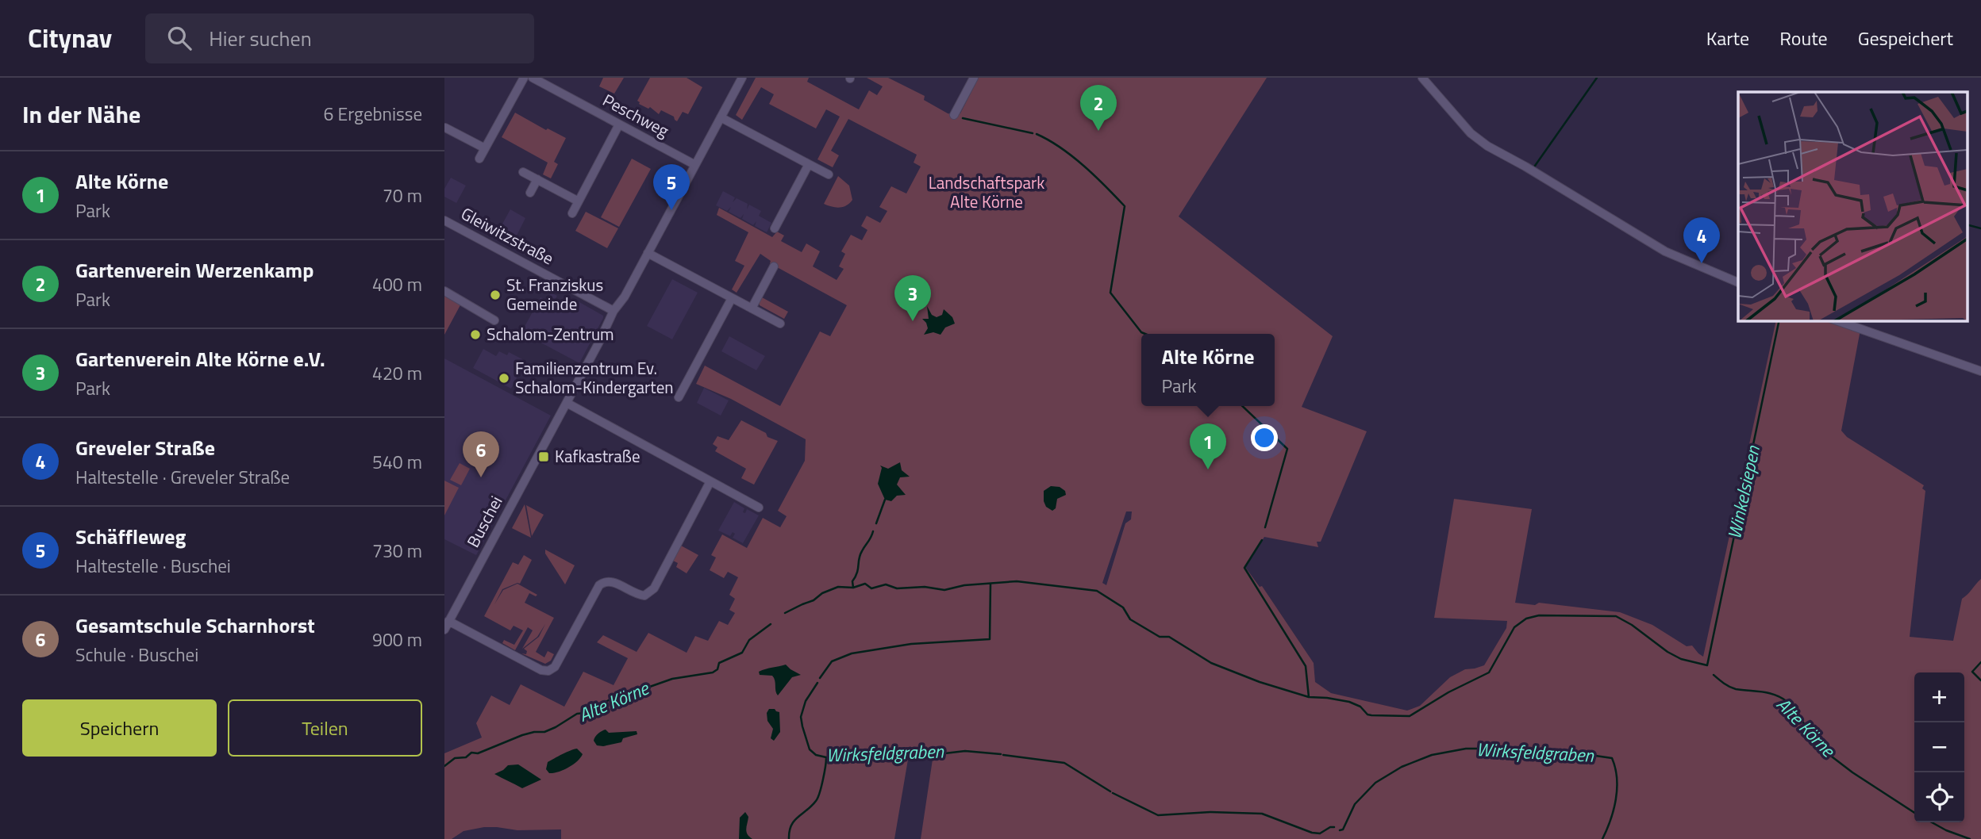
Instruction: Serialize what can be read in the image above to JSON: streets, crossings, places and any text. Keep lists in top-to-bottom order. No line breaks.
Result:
{"streets":{"street":["Peschweg","Gleiwitzstraße","Buschei"]},"crossings":[["Peschweg","Buschei"],["Gleiwitzstraße","Buschei"]],"water":["Winkelsiepen","Alte Körne","Wirksfeldgraben"],"parks":["Landschaftspark Alte Körne"],"places":{"other":["St. Franziskus Gemeinde","Schalom-Zentrum","Familienzentrum Ev. Schalom-Kindergarten"],"transit":["Kafkastraße"]},"page":{"header":"Citynav","search":"Hier suchen","nav":["Karte","Route","Gespeichert"],"heading":["In der Nähe","6 Ergebnisse"],"pins":["2","5","4","3","1","6"],"list":[{"mark":"1","name":"Alte Körne","note":"Park","value":"70 m"},{"mark":"2","name":"Gartenverein Werzenkamp","note":"Park","value":"400 m"},{"mark":"3","name":"Gartenverein Alte Körne e.V.","note":"Park","value":"420 m"},{"mark":"4","name":"Greveler Straße","note":"Haltestelle · Greveler Straße","value":"540 m"},{"mark":"5","name":"Schäffleweg","note":"Haltestelle · Buschei","value":"730 m"},{"mark":"6","name":"Gesamtschule Scharnhorst","note":"Schule · Buschei","value":"900 m"}],"popup":["Alte Körne","Park"],"map_buttons":["+","−"],"buttons":["Speichern","Teilen"]}}
